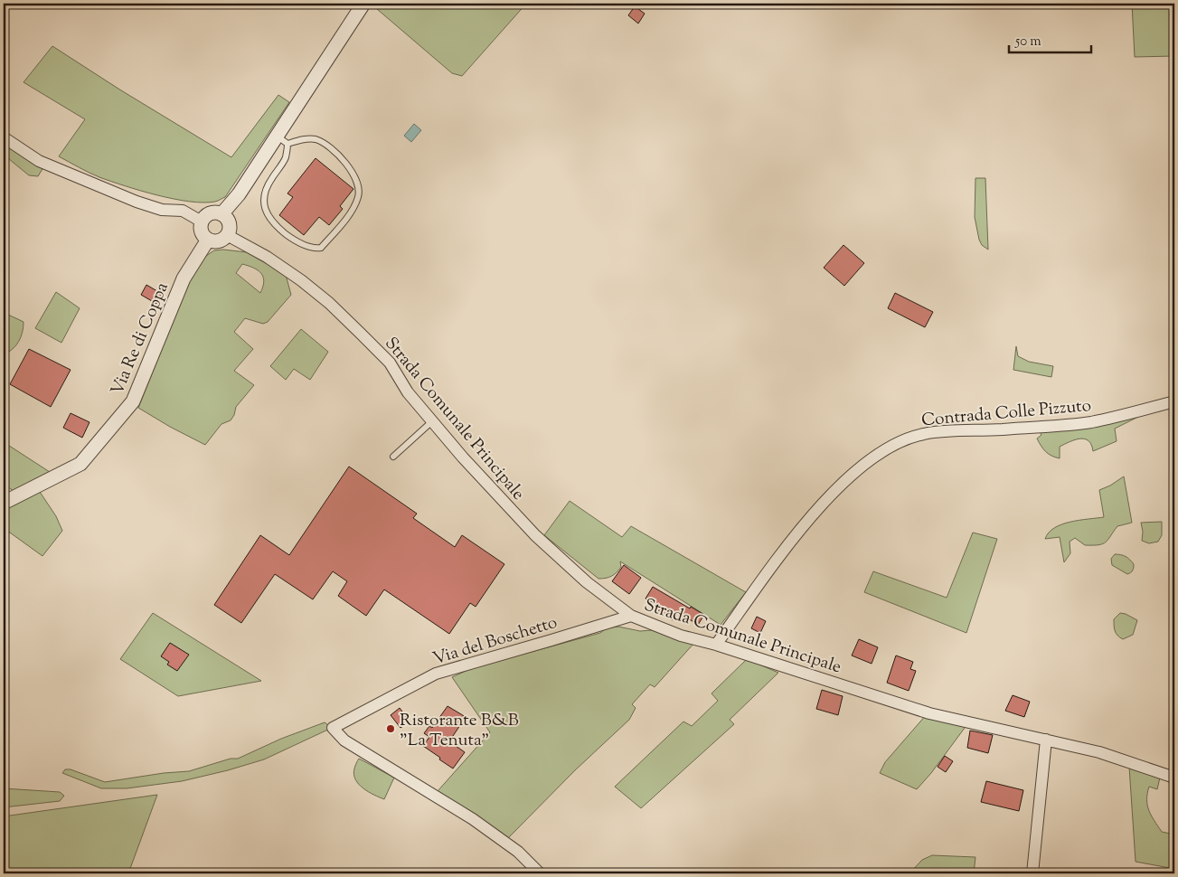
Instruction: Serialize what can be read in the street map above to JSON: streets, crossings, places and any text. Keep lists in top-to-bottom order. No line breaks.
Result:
{"streets":{"street":["Via Re di Coppa","Contrada Colle Pizzuto","Strada Comunale Principale","Via del Boschetto"]},"crossings":[["Via Re di Coppa","Strada Comunale Principale"],["Contrada Colle Pizzuto","Strada Comunale Principale"],["Strada Comunale Principale","Via del Boschetto"]],"places":["Ristorante B&B \"La Tenuta\""],"scale_bar":"50 m"}
